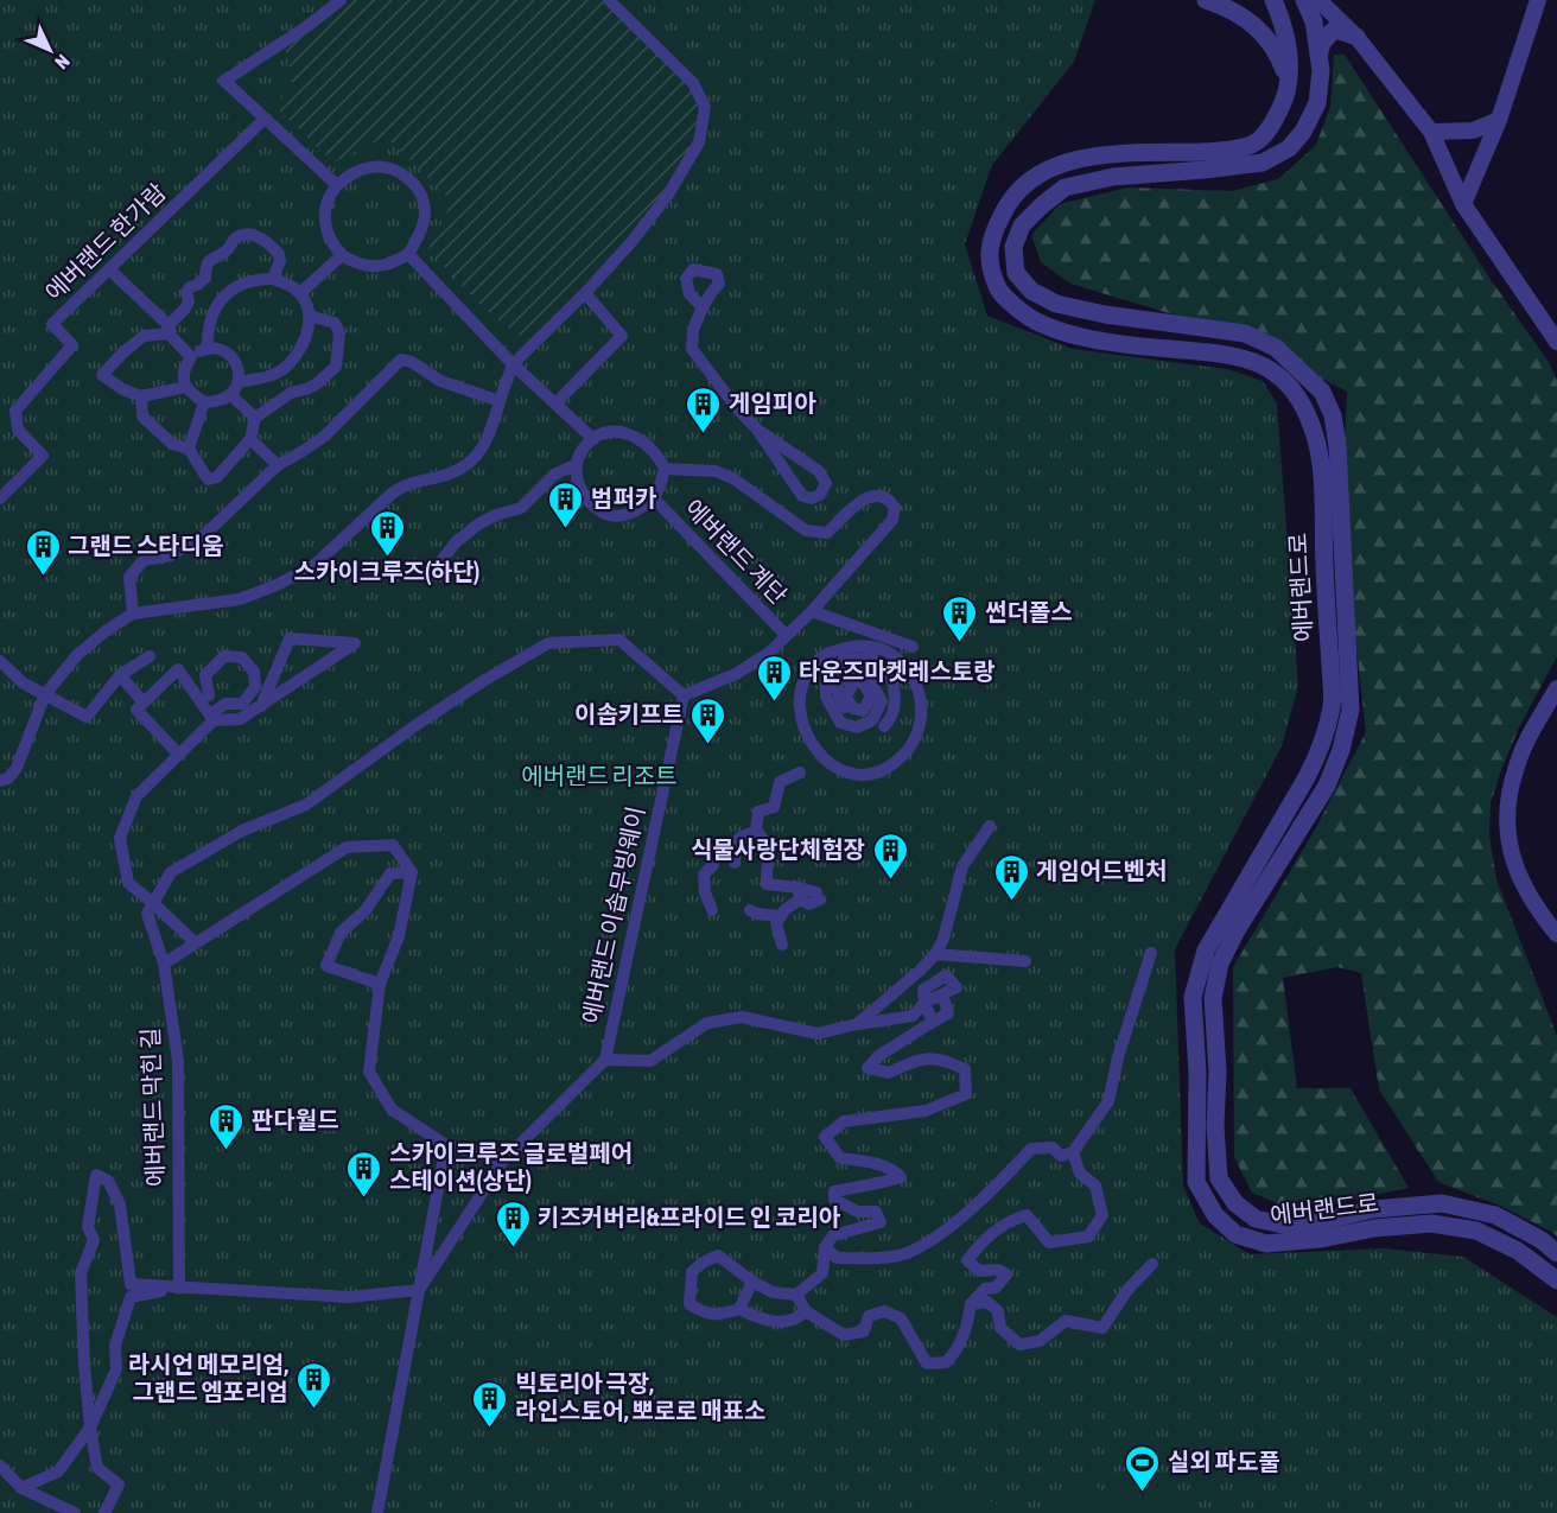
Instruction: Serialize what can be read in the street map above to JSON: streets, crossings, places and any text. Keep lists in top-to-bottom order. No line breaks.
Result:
{"streets":{"street":["에버랜드 한가람","에버랜드 계단","에버랜드로","에버랜드 이솝무빙웨이","에버랜드 막힌 길"]},"parks":["에버랜드 리조트"],"places":{"building":["게임피아","범퍼카","스카이크루즈(하단)","그랜드 스타디움","썬더폴스","타운즈마켓레스토랑","이솝키프트","식물사랑단체험장","게임어드벤처","판다월드","스카이크루즈 글로벌페어 스테이션(상단)","키즈커버리&프라이드 인 코리아","라시언 메모리엄, 그랜드 엠포리엄","빅토리아 극장, 라인스토어, 뽀로로 매표소"],"sports":["실외 파도풀"]},"north":"bottom right"}
